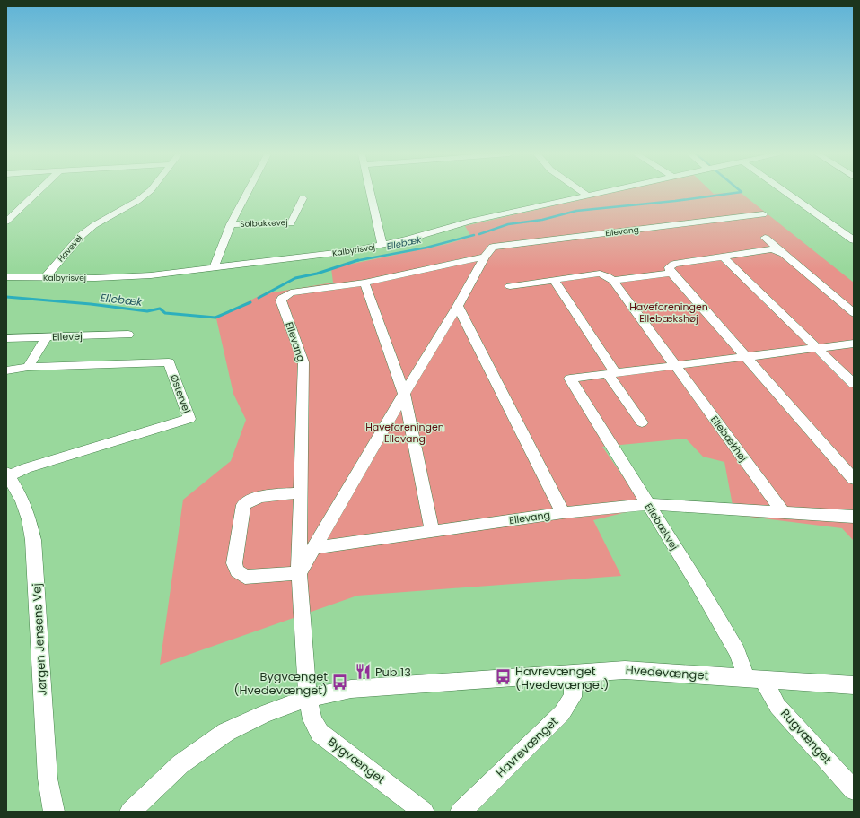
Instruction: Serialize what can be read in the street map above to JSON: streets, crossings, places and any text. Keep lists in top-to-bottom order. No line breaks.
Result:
{"streets":{"street":["Solbakkevej","Ellevang","Havevej","Kalbyrisvej","Ellevej","Østervej","Ellebækhøj","Ellebækvej","Jørgen Jensens Vej","Hvedevænget","Rugvænget","Havrevænget","Bygvænget"]},"crossings":[["Solbakkevej","Kalbyrisvej"],["Ellevang","Ellebækvej"],["Ellevang","Hvedevænget"],["Ellevang","Bygvænget"],["Havevej","Kalbyrisvej"],["Østervej","Jørgen Jensens Vej"],["Ellebækvej","Hvedevænget"],["Ellebækvej","Rugvænget"],["Hvedevænget","Rugvænget"],["Hvedevænget","Havrevænget"],["Hvedevænget","Bygvænget"]],"water":["Ellebæk"],"parks":["Haveforeningen Ellebækshøj","Haveforeningen Ellevang"],"places":{"restaurant":["Pub 13"],"bus stop":["Havrevænget (Hvedevænget)","Bygvænget (Hvedevænget)"]}}
